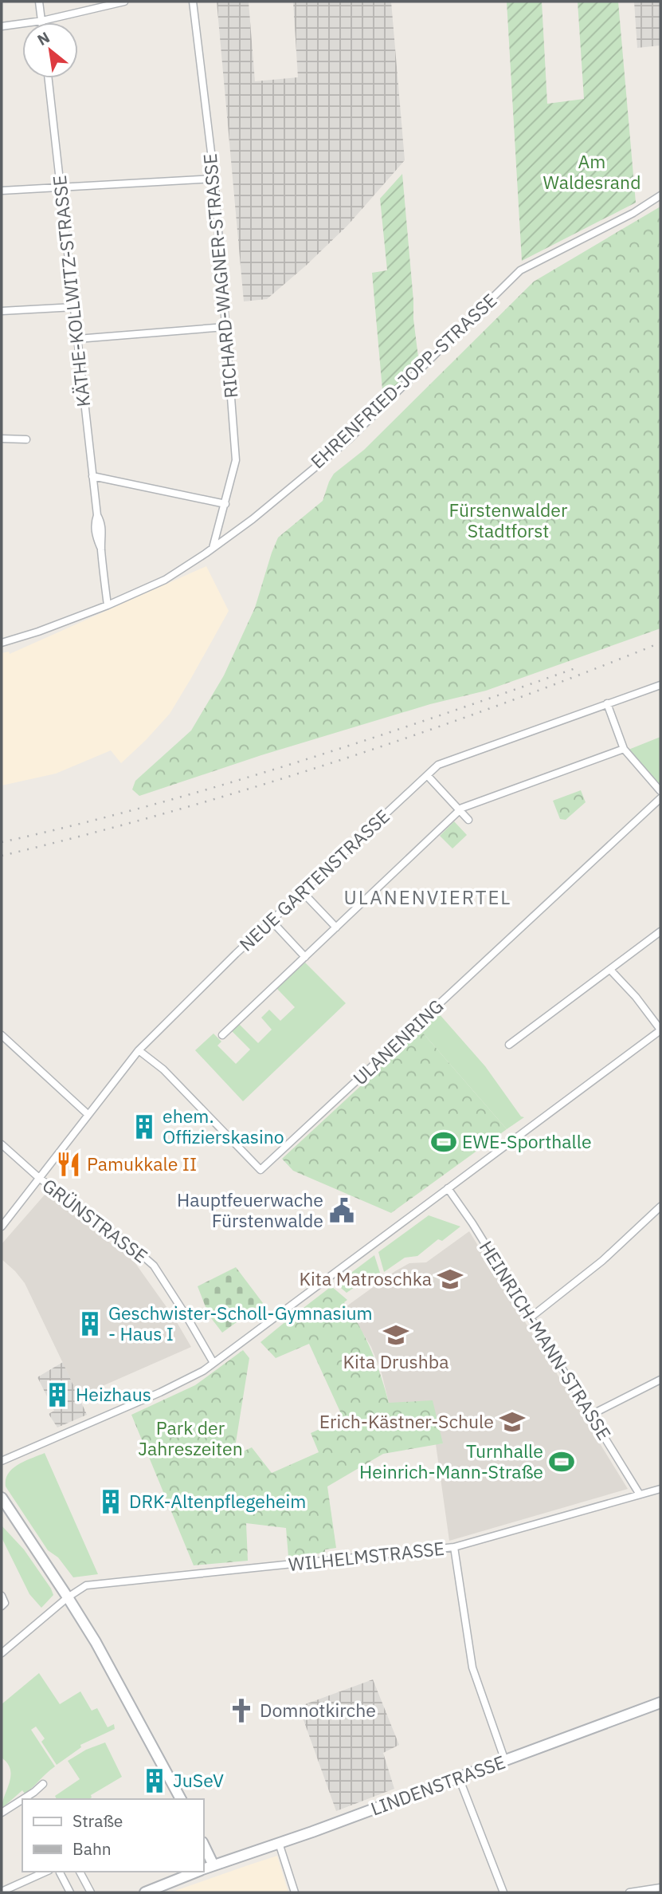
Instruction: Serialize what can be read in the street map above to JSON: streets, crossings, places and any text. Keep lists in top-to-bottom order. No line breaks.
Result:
{"streets":{"street":["RICHARD-WAGNER-STRASSE","KÄTHE-KOLLWITZ-STRASSE","EHRENFRIED-JOPP-STRASSE","NEUE GARTENSTRASSE","ULANENRING","GRÜNSTRASSE","HEINRICH-MANN-STRASSE","WILHELMSTRASSE","LINDENSTRASSE"]},"crossings":[["RICHARD-WAGNER-STRASSE","EHRENFRIED-JOPP-STRASSE"],["KÄTHE-KOLLWITZ-STRASSE","EHRENFRIED-JOPP-STRASSE"],["NEUE GARTENSTRASSE","ULANENRING"],["NEUE GARTENSTRASSE","GRÜNSTRASSE"],["HEINRICH-MANN-STRASSE","WILHELMSTRASSE"]],"districts":["ULANENVIERTEL"],"parks":["Am Waldesrand","Fürstenwalder Stadtforst","Park der Jahreszeiten"],"places":{"building":["ehem. Offizierskasino","Geschwister-Scholl-Gymnasium - Haus I","Heizhaus","DRK-Altenpflegeheim","JuSeV"],"sports":["EWE-Sporthalle","Turnhalle Heinrich-Mann-Straße"],"restaurant":["Pamukkale II"],"public building":["Hauptfeuerwache Fürstenwalde"],"school or university":["Kita Matroschka","Kita Drushba","Erich-Kästner-Schule"],"church":["Domnotkirche"]},"legend":["Straße","Bahn"],"north":"top left"}
